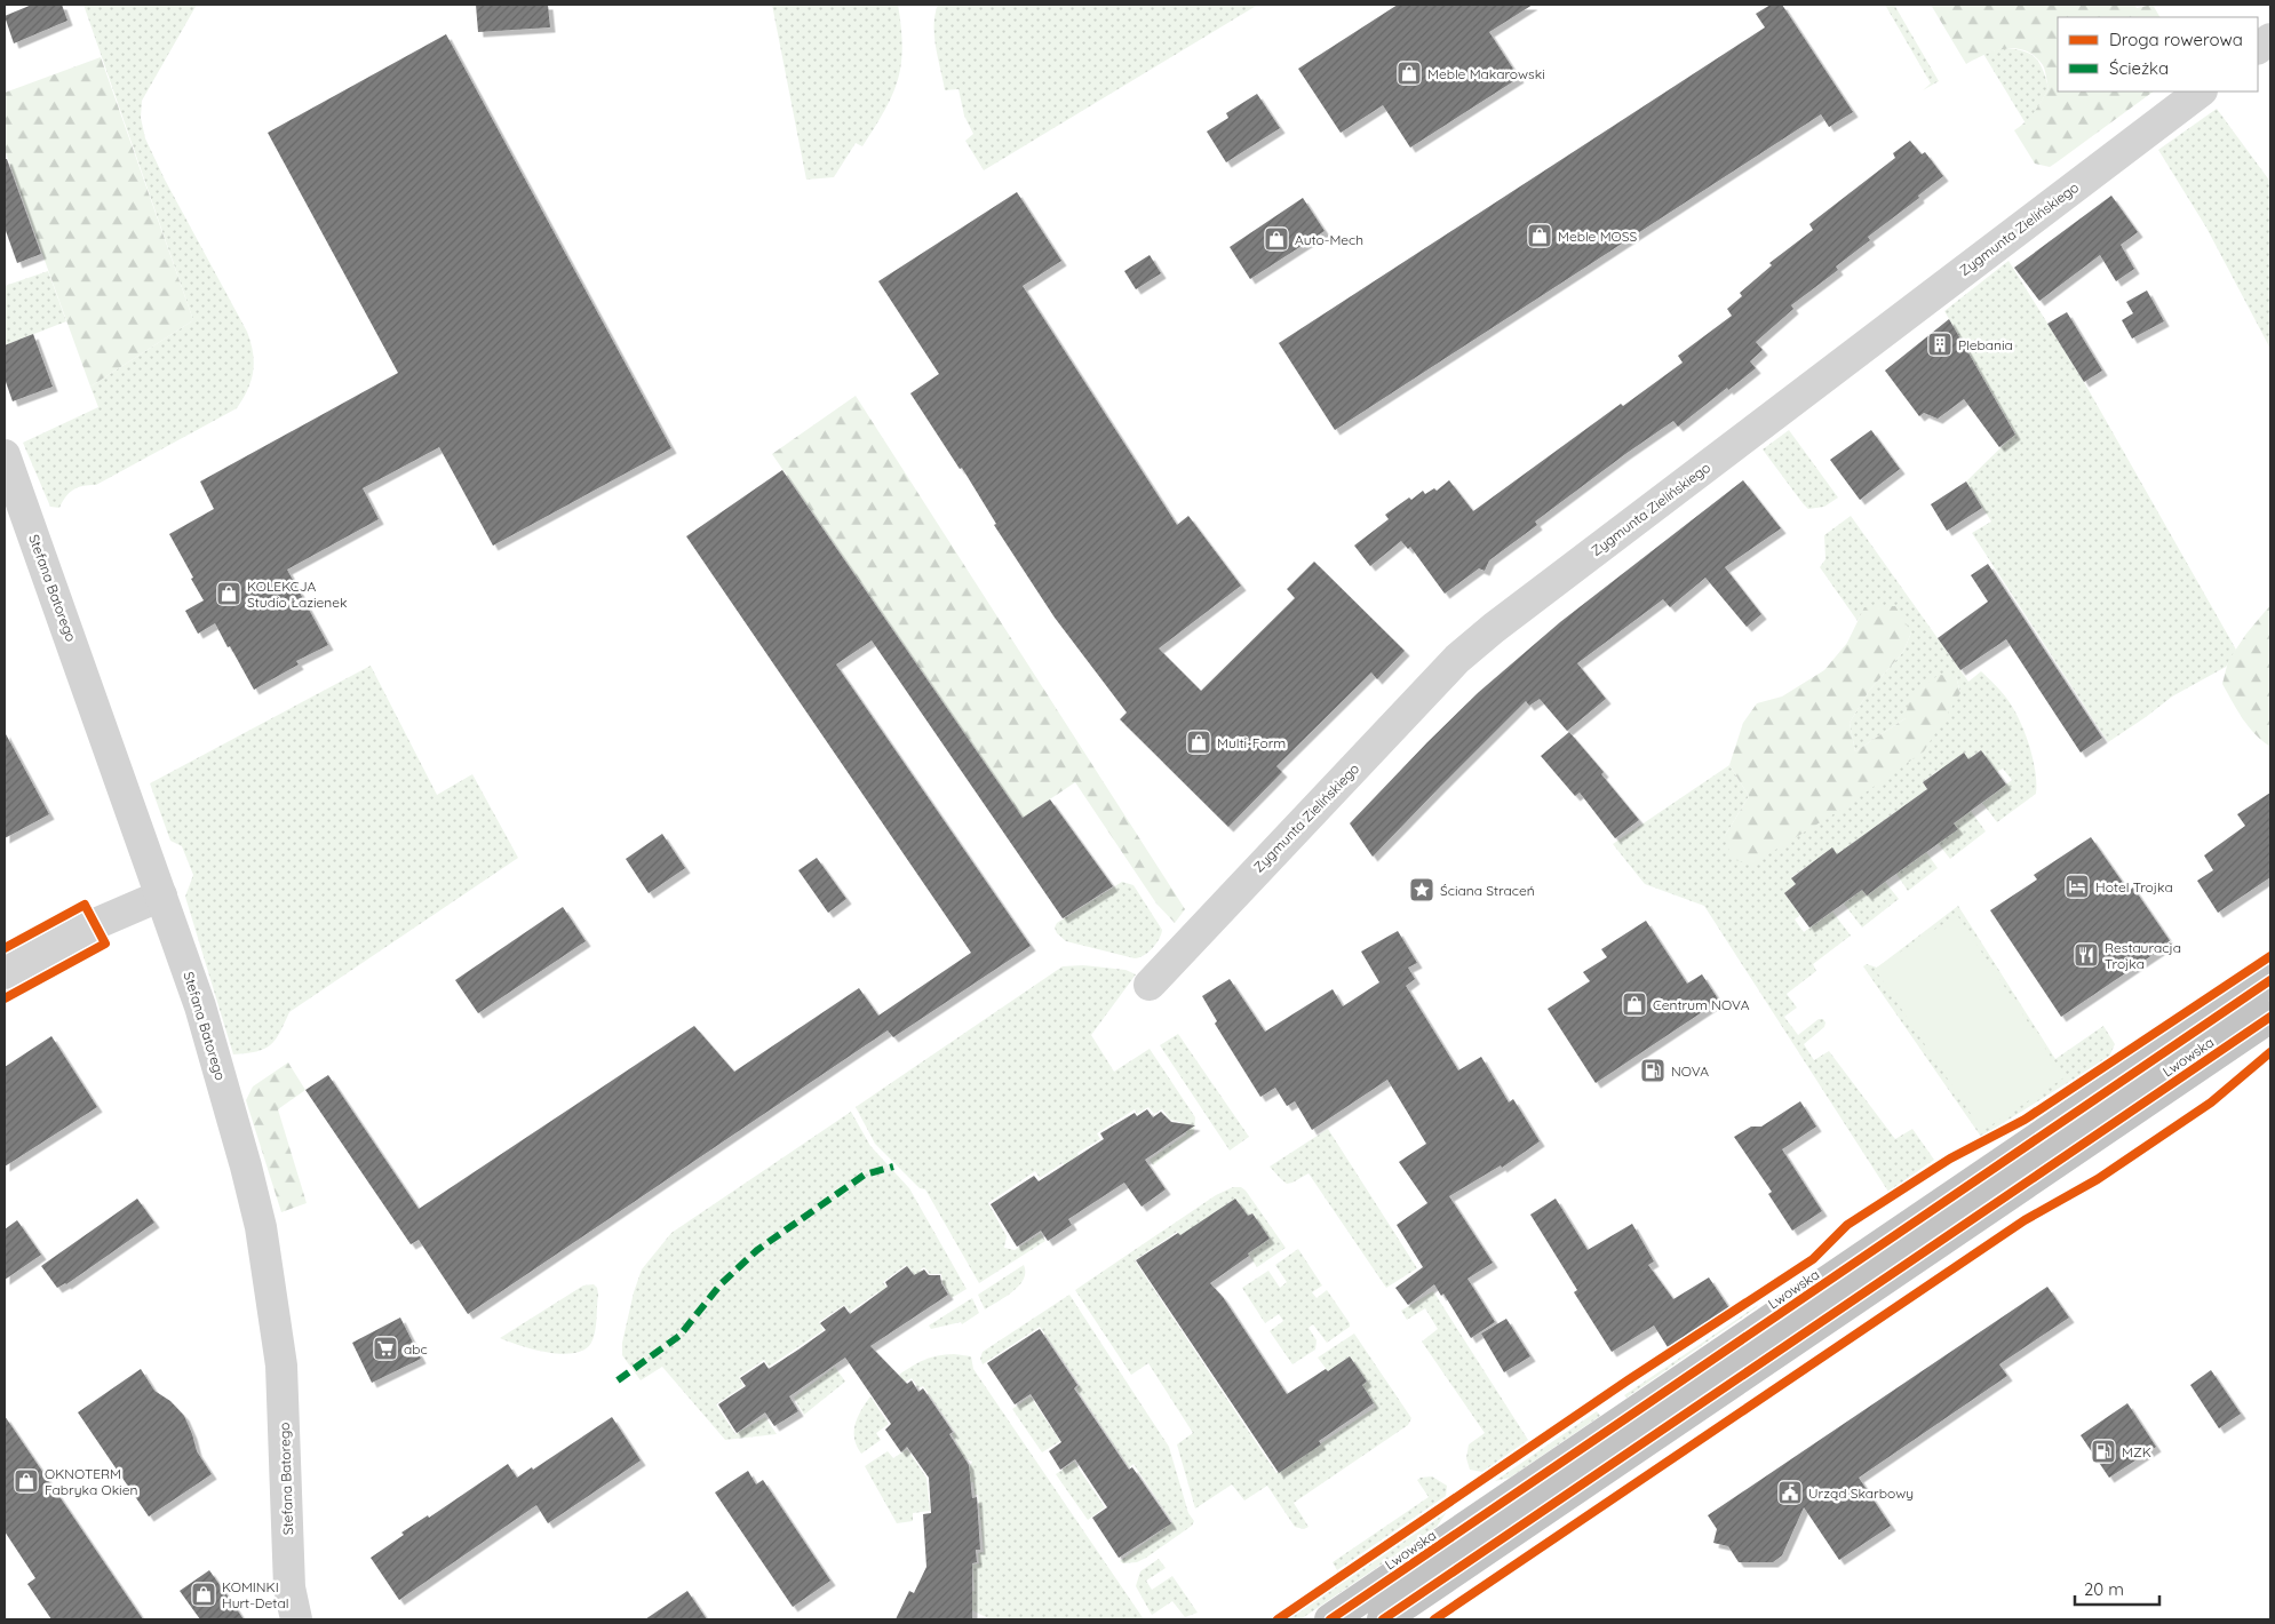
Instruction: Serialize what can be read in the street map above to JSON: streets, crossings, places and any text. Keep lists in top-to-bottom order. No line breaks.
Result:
{"streets":{"highway":["Lwowska"],"street":["Zygmunta Zielińskiego","Stefana Batorego"]},"places":{"shop":["Meble Makarowski","Meble MOSS","Auto-Mech","KOLEKCJA Studio Łazienek","Multi-Form","Centrum NOVA","OKNOTERM Fabryka Okien","KOMINKI Hurt-Detal"],"building":["Plebania"],"hotel":["Hotel Trojka"],"place":["Ściana Straceń"],"restaurant":["Restauracja Trojka"],"fuel station":["NOVA","MZK"],"supermarket":["abc"],"public building":["Urząd Skarbowy"]},"legend":["Droga rowerowa","Ścieżka"],"scale_bar":"20 m"}
